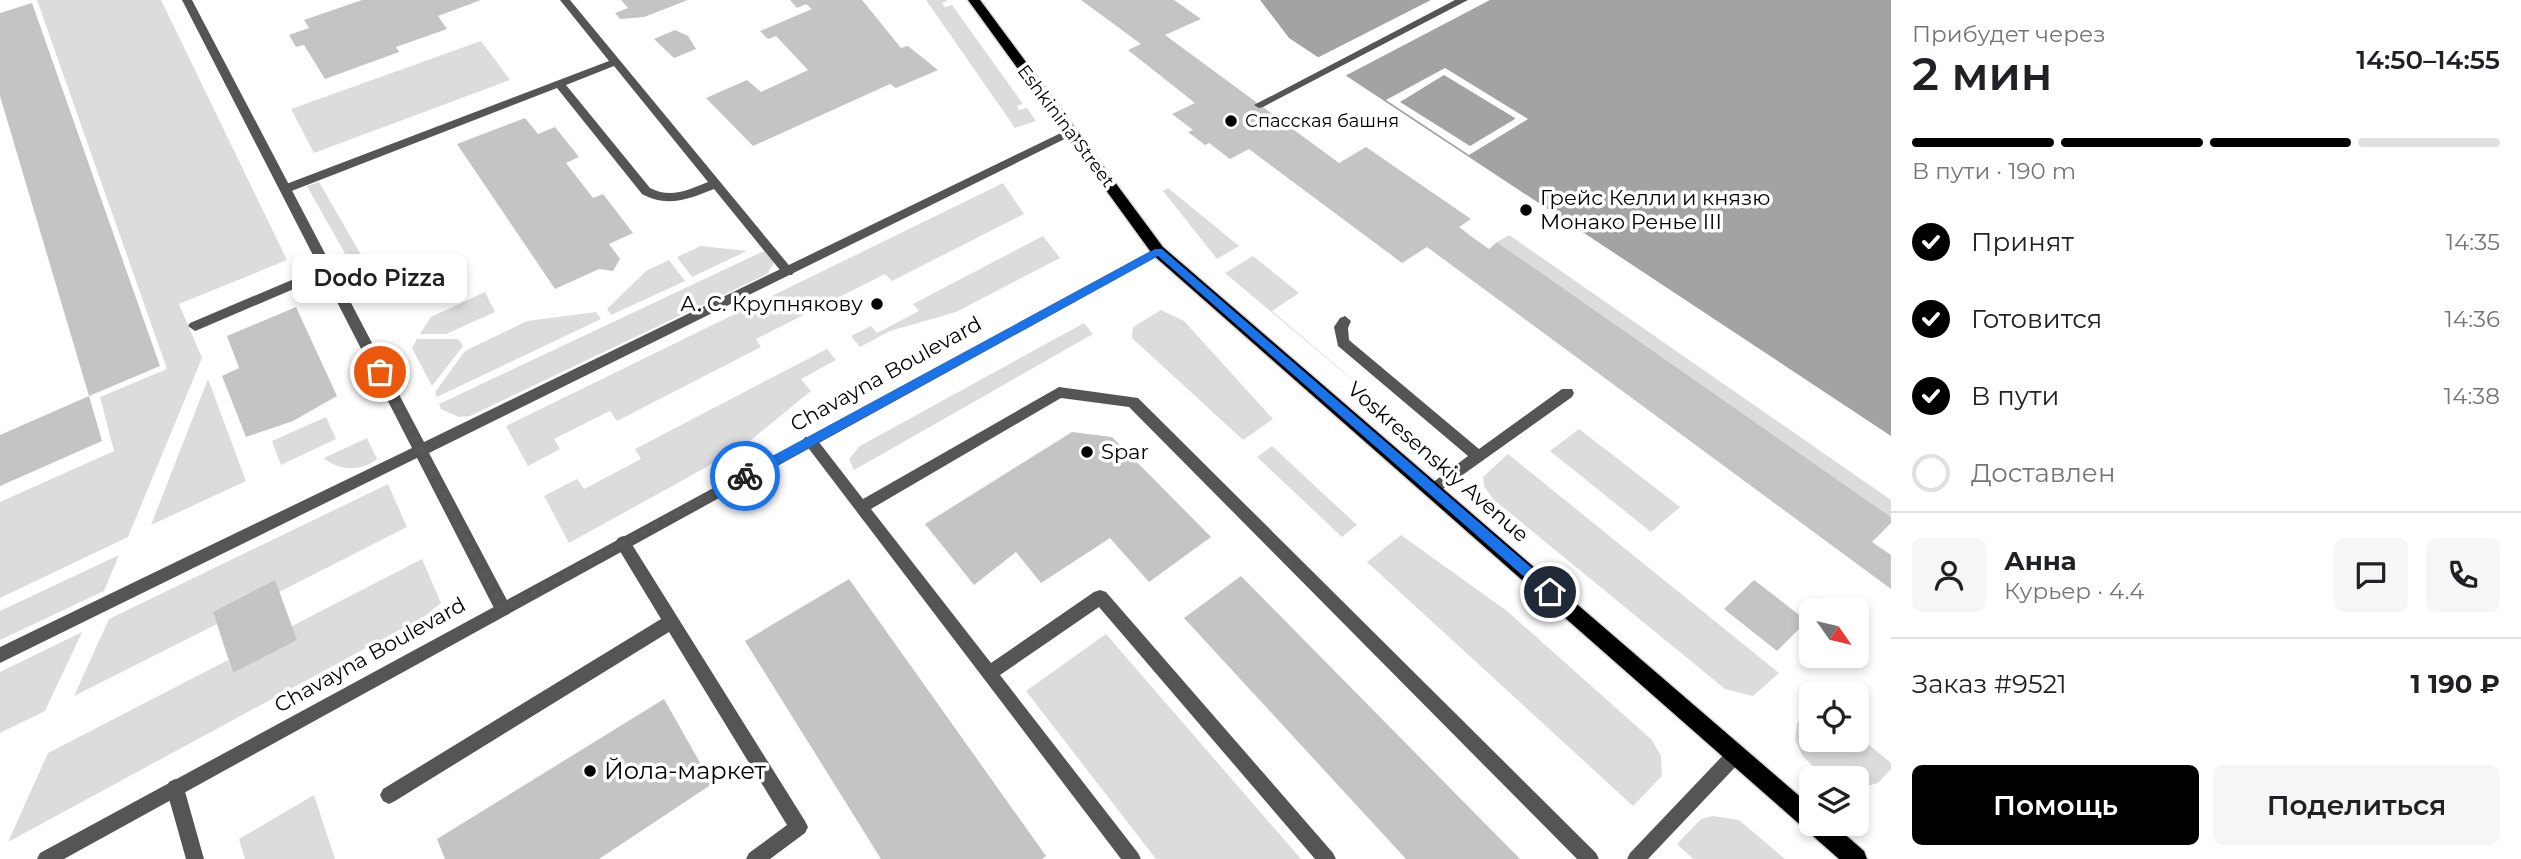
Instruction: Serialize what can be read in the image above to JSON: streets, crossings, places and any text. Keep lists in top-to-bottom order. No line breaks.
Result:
{"streets":{"main road":["Eshkinina Street","Voskresenskiy Avenue"],"street":["Chavayna Boulevard"]},"crossings":[["Eshkinina Street","Chavayna Boulevard"],["Eshkinina Street","Voskresenskiy Avenue"],["Chavayna Boulevard","Voskresenskiy Avenue"]],"places":["Спасская башня","Грейс Келли и князю Монако Ренье III","А. С. Крупнякову","Dodo Pizza","Spar","Йола-маркет"],"north":"bottom right","page":{"heading":["2 мин","Прибудет через","14:50–14:55"],"panel":["Анна","Курьер · 4.4","Заказ #9521","1 190 ₽"],"bar":"В пути · 190 m","list":[["Принят","14:35"],["Готовится","14:36"],["В пути","14:38"],"Доставлен"],"bubble":"Dodo Pizza","buttons":["Помощь","Поделиться"]}}
